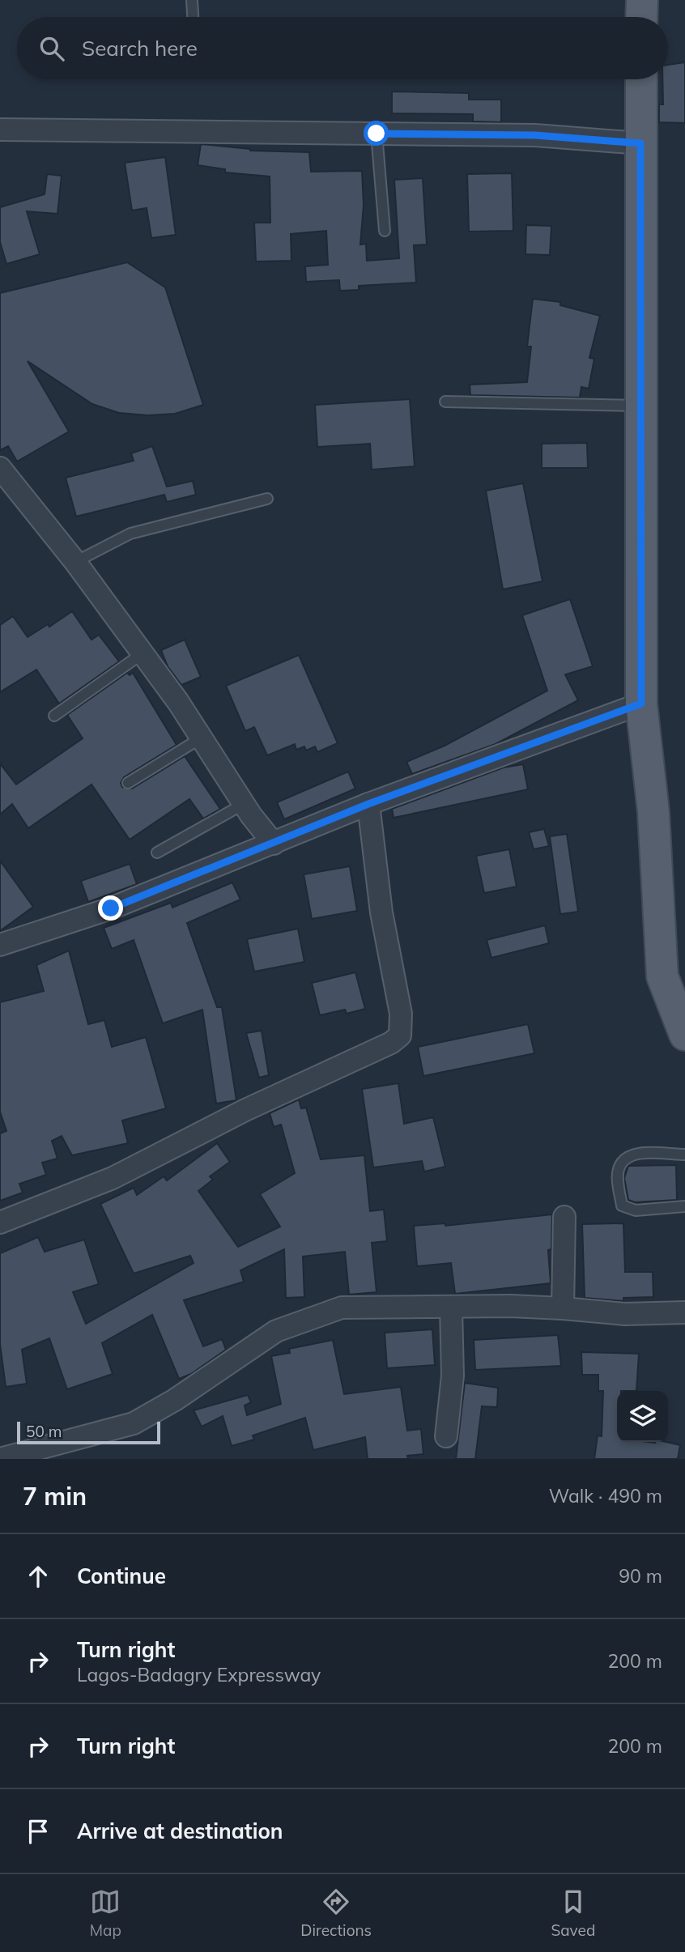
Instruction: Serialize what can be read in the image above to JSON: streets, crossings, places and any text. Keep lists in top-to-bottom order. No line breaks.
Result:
{"scale_bar":"50 m","page":{"search":"Search here","scale":"50 m","heading":["7 min","Walk · 490 m"],"list":[["Continue","90 m"],["Turn right","Lagos-Badagry Expressway","200 m"],["Turn right","200 m"],"Arrive at destination"],"nav":["Map","Directions","Saved"]}}
